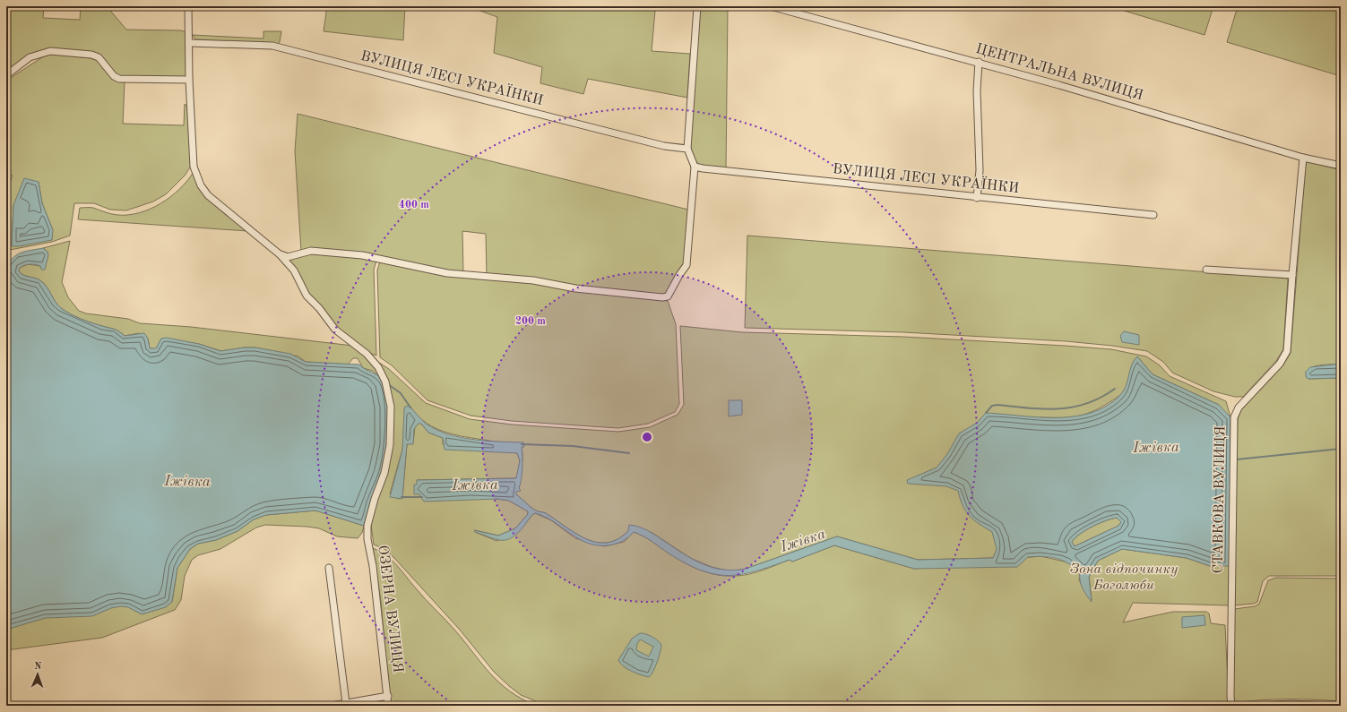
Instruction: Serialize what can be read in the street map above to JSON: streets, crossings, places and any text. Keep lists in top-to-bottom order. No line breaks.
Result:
{"streets":{"street":["ЦЕНТРАЛЬНА ВУЛИЦЯ","ВУЛИЦЯ ЛЕСІ УКРАЇНКИ","СТАВКОВА ВУЛИЦЯ","ОЗЕРНА ВУЛИЦЯ"]},"crossings":[["ЦЕНТРАЛЬНА ВУЛИЦЯ","СТАВКОВА ВУЛИЦЯ"],["ВУЛИЦЯ ЛЕСІ УКРАЇНКИ","ОЗЕРНА ВУЛИЦЯ"]],"water":["Іжівка"],"parks":["Зона відпочинку Боголюби"],"north":"top","rings":["400 m","200 m"]}
